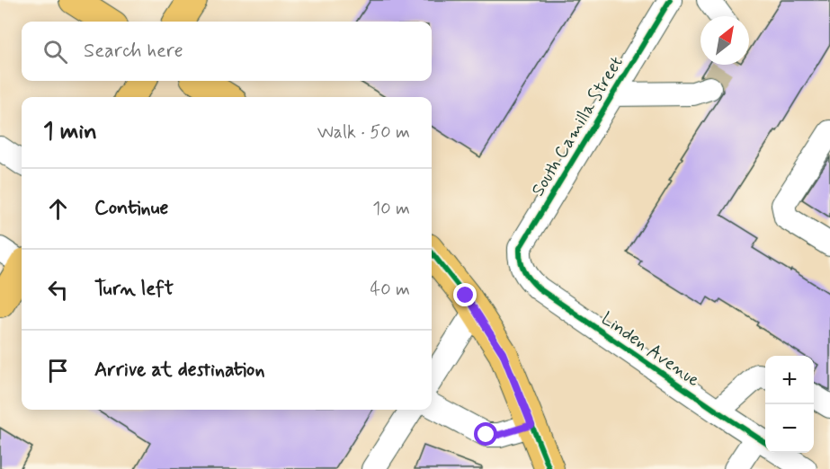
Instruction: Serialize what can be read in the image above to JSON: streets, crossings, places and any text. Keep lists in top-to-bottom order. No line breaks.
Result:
{"streets":{"street":["South Camilla Street","Linden Avenue"]},"crossings":[["South Camilla Street","Linden Avenue"]],"north":"top right","page":{"search":"Search here","heading":["1 min","Walk · 50 m"],"list":[["Continue","10 m"],["Turn left","40 m"],"Arrive at destination"],"map_buttons":["+","−"]}}
